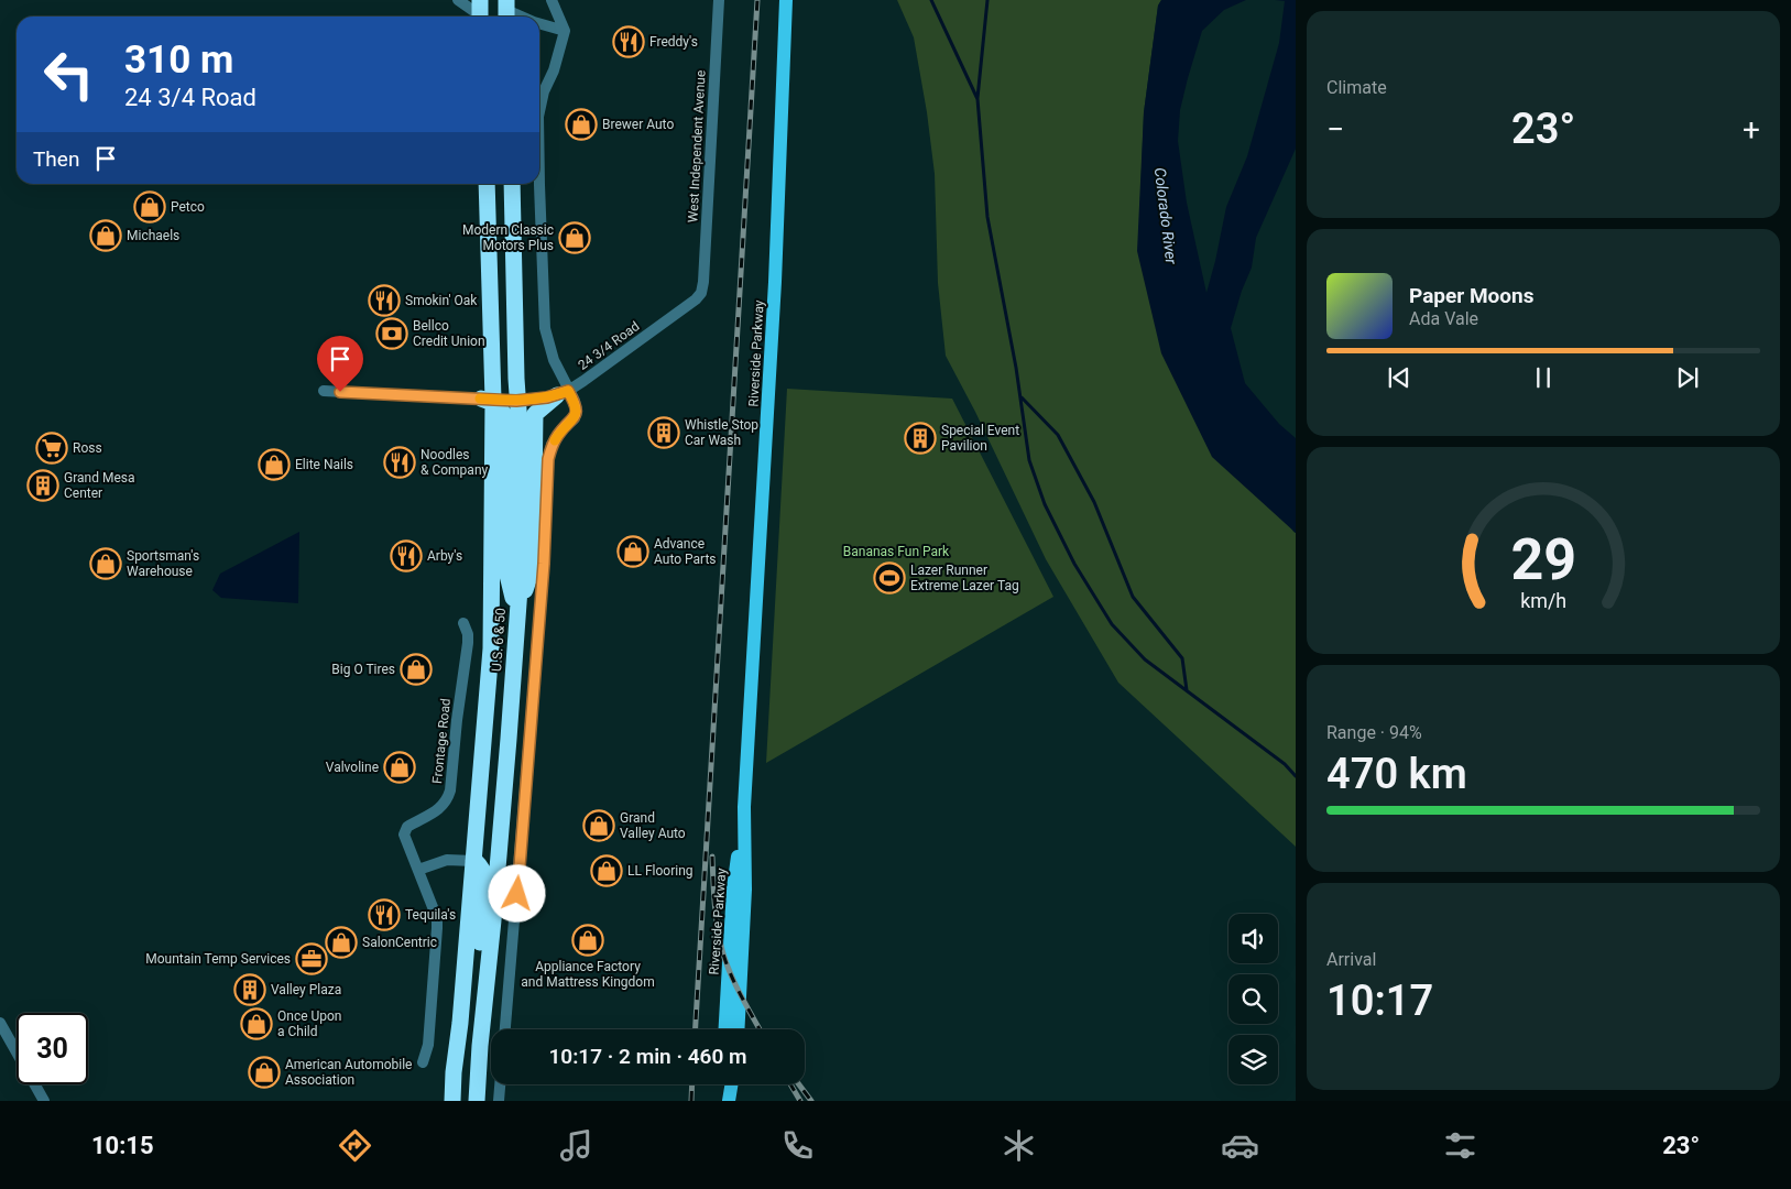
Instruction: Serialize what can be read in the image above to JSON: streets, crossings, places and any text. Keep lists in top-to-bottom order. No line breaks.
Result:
{"streets":{"highway":["U.S. 6 & 50"],"main road":["Riverside Parkway"],"street":["West Independent Avenue","24 3/4 Road","Frontage Road"]},"crossings":[["West Independent Avenue","24 3/4 Road"],["24 3/4 Road","U.S. 6 & 50"]],"water":["Colorado River"],"parks":["Bananas Fun Park"],"places":{"restaurant":["Freddy's","Smokin' Oak","Noodles & Company","Arby's","Tequila's"],"shop":["Brewer Auto","Petco","Michaels","Modern Classic Motors Plus","Elite Nails","Advance Auto Parts","Sportsman's Warehouse","Big O Tires","Valvoline","Grand Valley Auto","LL Flooring","Appliance Factory and Mattress Kingdom","SalonCentric","Once Upon a Child","American Automobile Association"],"bank":["Bellco Credit Union"],"building":["Whistle Stop Car Wash","Special Event Pavilion","Grand Mesa Center","Valley Plaza"],"supermarket":["Ross"],"sports":["Lazer Runner Extreme Lazer Tag"],"office":["Mountain Temp Services"]},"page":{"tile":["Climate",["Range · 94%","470 km"],["Arrival","10:17"]],"turn":["310 m","24 3/4 Road"],"heat":["−","23°","+"],"then":"Then","song":["Paper Moons","Ada Vale"],"limit":"30","trip":"10:17 · 2 min · 460 m","tabs":["10:15","23°"],"gauge":["29","km/h"]}}
